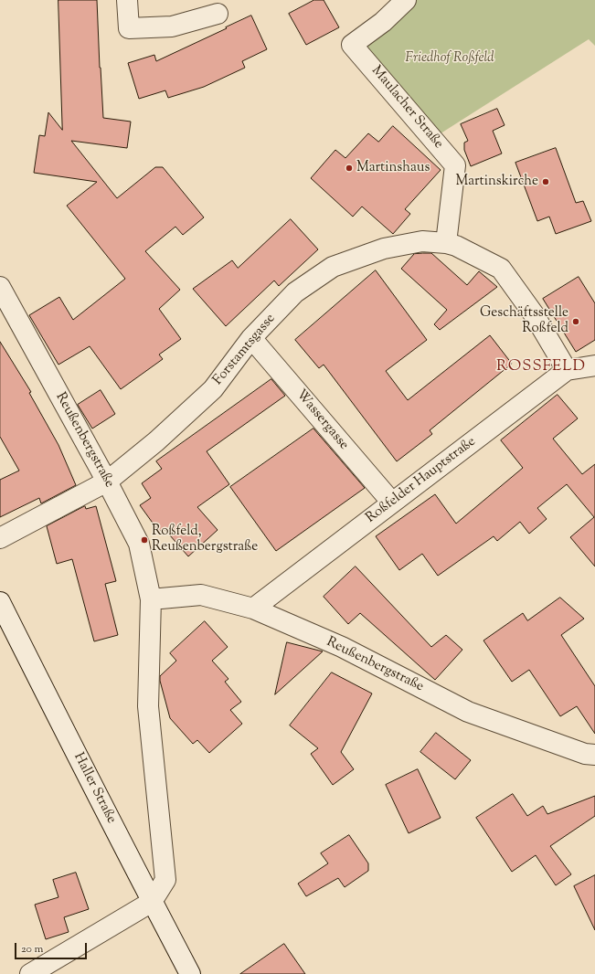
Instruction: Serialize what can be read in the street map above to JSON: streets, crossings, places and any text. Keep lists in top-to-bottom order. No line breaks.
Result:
{"streets":{"street":["Maulacher Straße","Forstamtsgasse","Wassergasse","Reußenbergstraße","Roßfelder Hauptstraße","Haller Straße"]},"crossings":[["Maulacher Straße","Forstamtsgasse"],["Forstamtsgasse","Wassergasse"],["Forstamtsgasse","Reußenbergstraße"],["Forstamtsgasse","Roßfelder Hauptstraße"],["Wassergasse","Roßfelder Hauptstraße"],["Reußenbergstraße","Roßfelder Hauptstraße"],["Reußenbergstraße","Haller Straße"]],"districts":["ROSSFELD"],"parks":["Friedhof Roßfeld"],"places":["Martinshaus","Martinskirche","Geschäftsstelle Roßfeld","Roßfeld, Reußenbergstraße"],"scale_bar":"20 m"}
